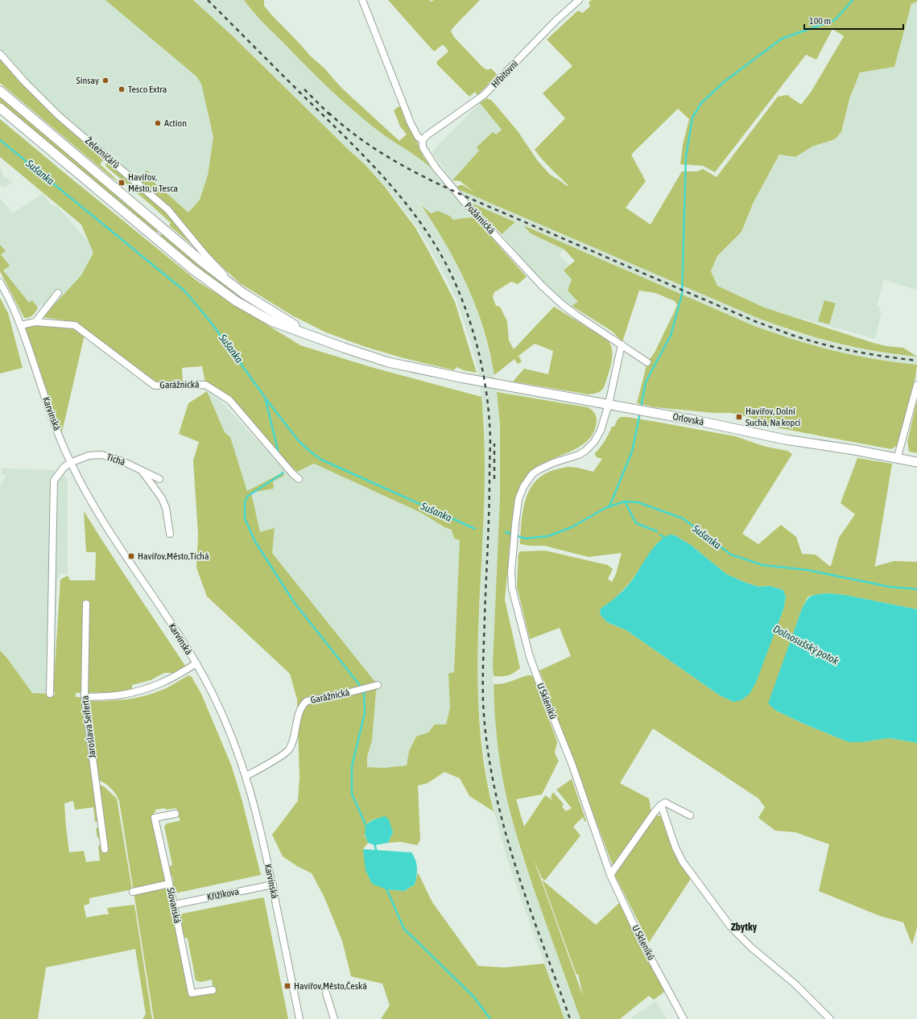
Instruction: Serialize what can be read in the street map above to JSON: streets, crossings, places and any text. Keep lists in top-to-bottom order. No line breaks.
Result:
{"streets":{"main road":["Orlovská"],"street":["Hřbitovní","Železničářů","Požárnická","Garážnická","Karvinská","Tichá","U Skleníků","Jaroslava Seiferta","Křižíkova","Slovanská"]},"crossings":[["Hřbitovní","Požárnická"],["Garážnická","Karvinská"],["Karvinská","Tichá"],["Karvinská","Křižíkova"],["Orlovská","U Skleníků"],["Křižíkova","Slovanská"]],"districts":["Zbytky"],"water":["Sušanka","Dolnosušský potok"],"places":{"other":["Sinsay","Tesco Extra","Action"],"transit":["Havířov, Město, u Tesca","Havířov, Dolní Suchá, Na kopci","Havířov,Město,Tichá","Havířov,Město,Česká"]},"scale_bar":"100 m"}
